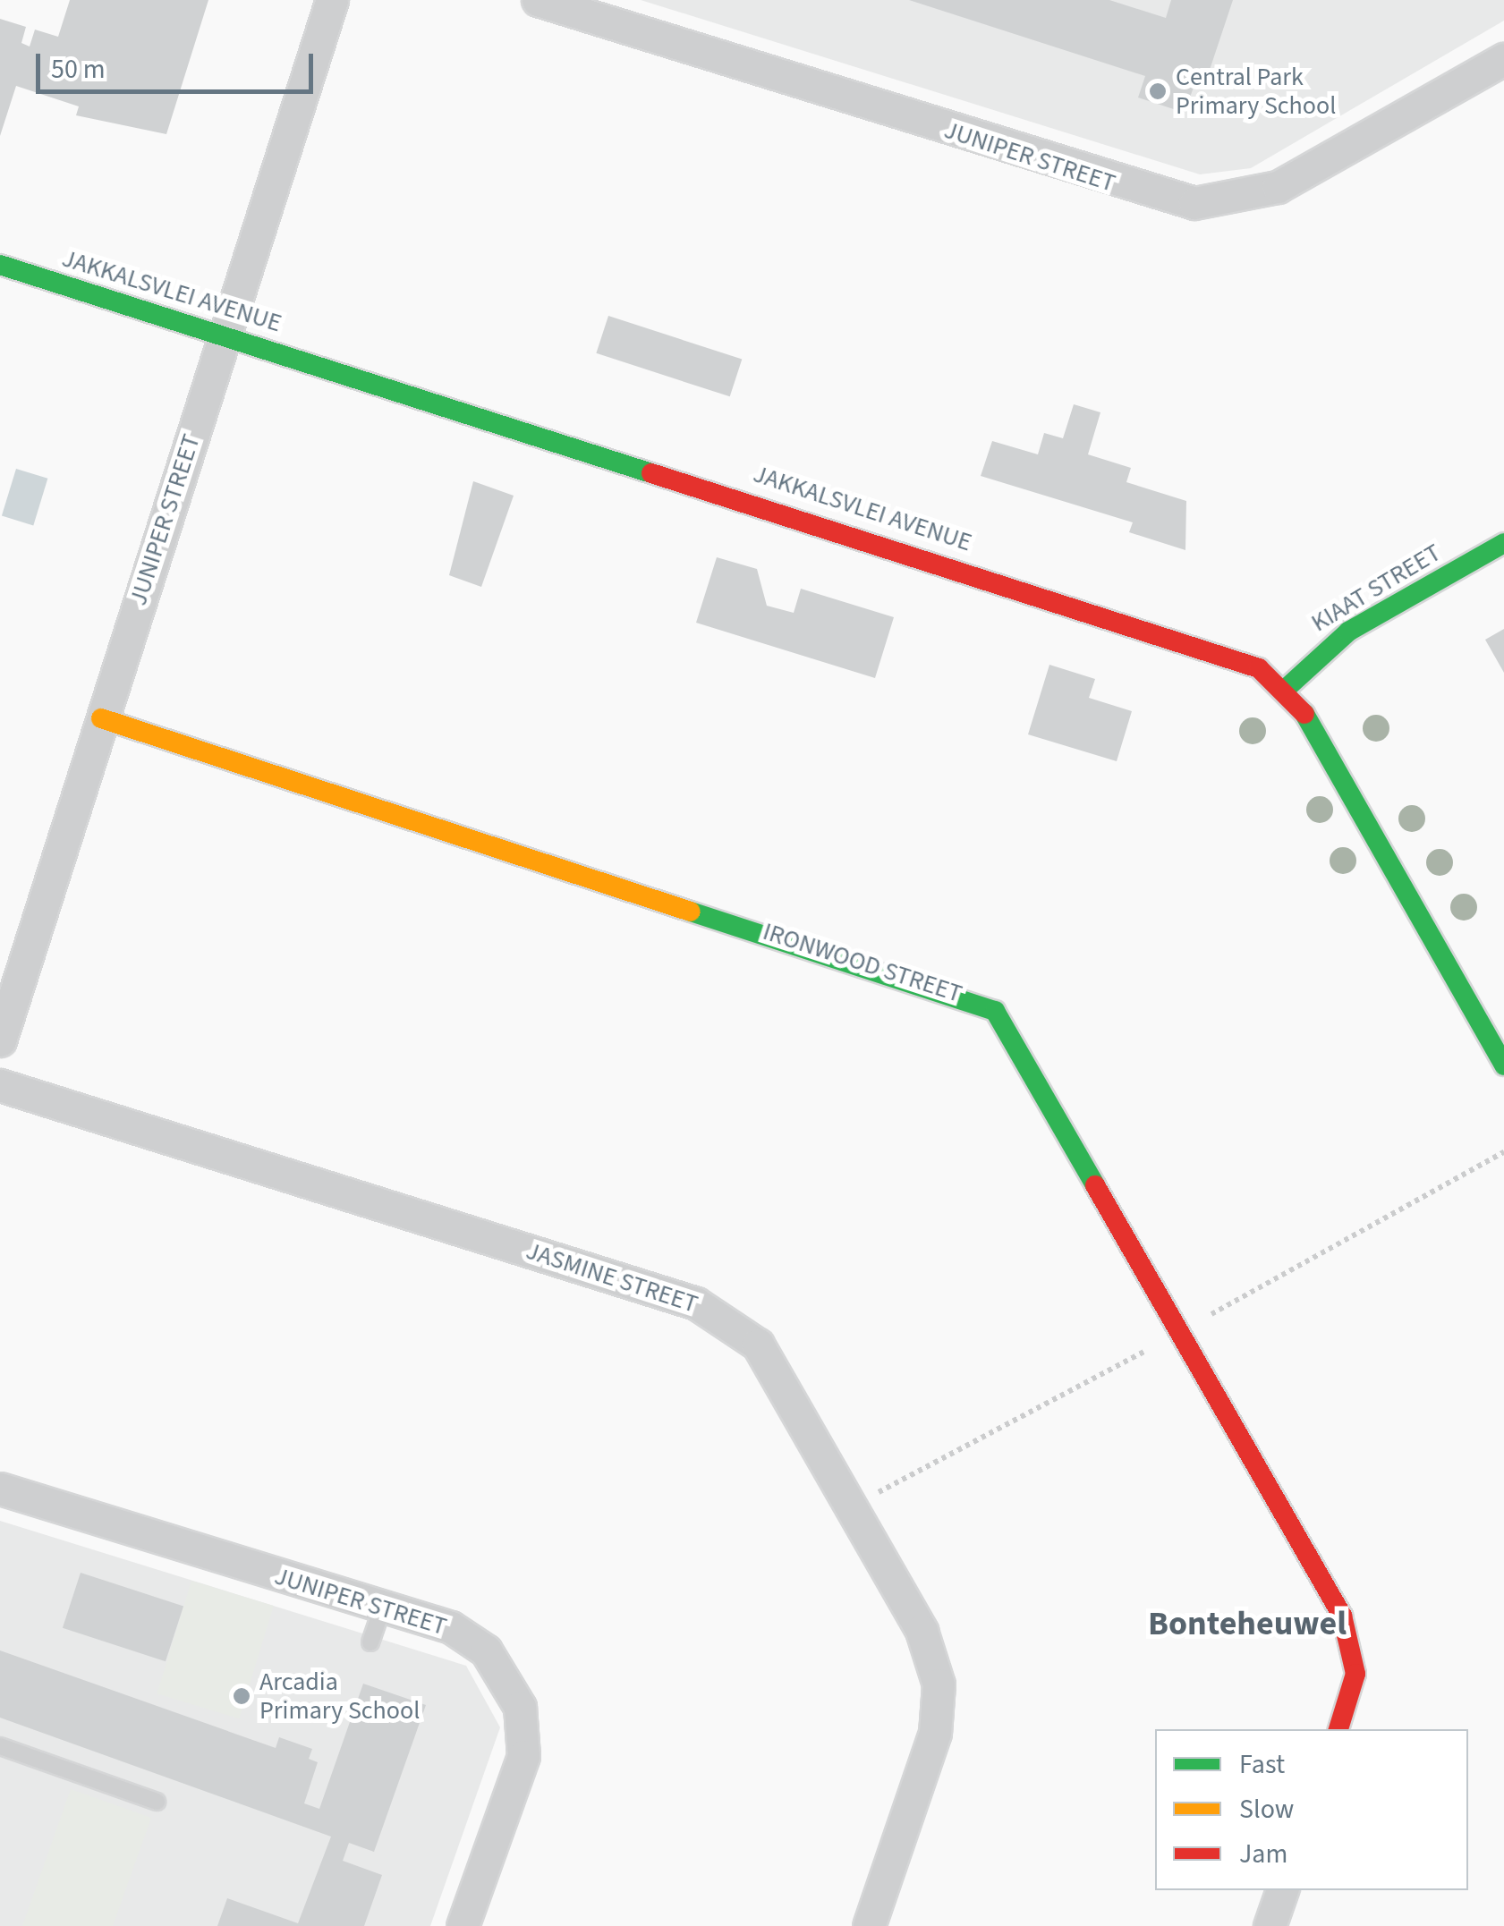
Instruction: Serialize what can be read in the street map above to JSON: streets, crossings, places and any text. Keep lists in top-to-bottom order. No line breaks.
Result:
{"streets":{"street":["JUNIPER STREET","JAKKALSVLEI AVENUE","KIAAT STREET","IRONWOOD STREET","JASMINE STREET"]},"crossings":[["JUNIPER STREET","JAKKALSVLEI AVENUE"],["JUNIPER STREET","IRONWOOD STREET"],["JAKKALSVLEI AVENUE","KIAAT STREET"]],"districts":["Bonteheuwel"],"places":["Central Park Primary School","Arcadia Primary School"],"legend":["Fast","Slow","Jam"],"scale_bar":"50 m"}
